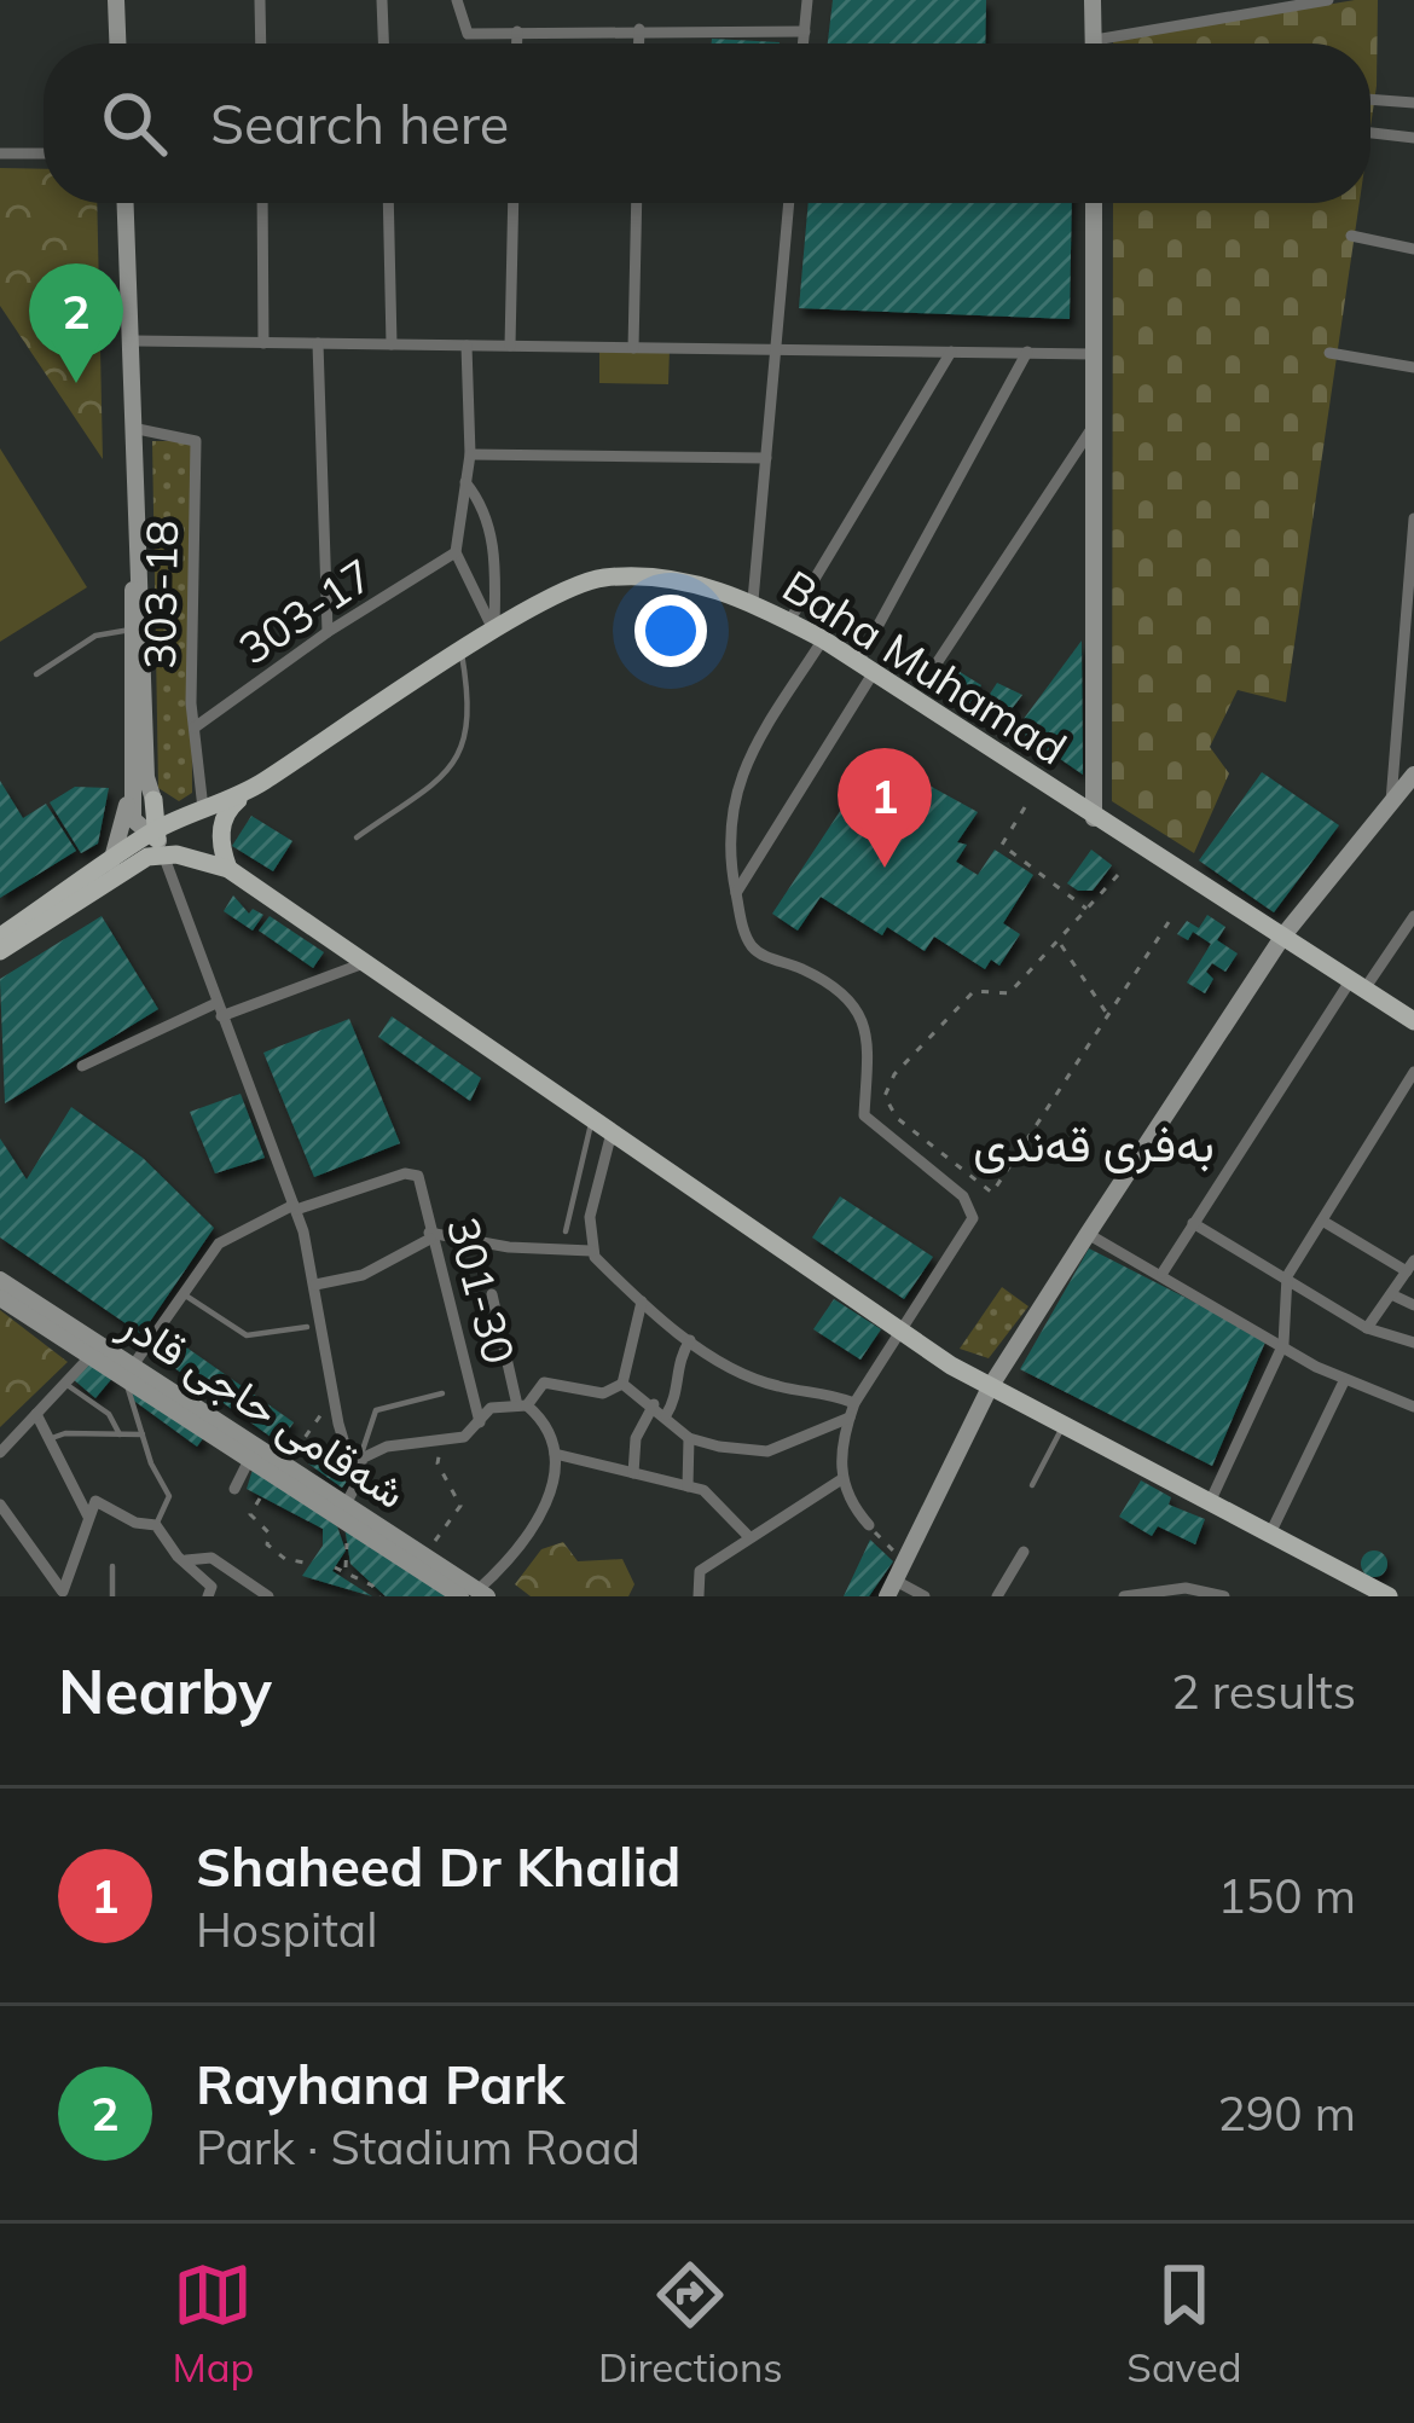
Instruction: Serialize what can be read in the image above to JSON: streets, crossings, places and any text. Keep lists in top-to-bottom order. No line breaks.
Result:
{"streets":{"main road":["Baha Muhamad","شەقامی حاجی قادر"],"street":["303-18","303-17","301-30"]},"crossings":[["303-18","303-17"],["303-18","Baha Muhamad"]],"districts":["بەفری قەندی"],"page":{"search":"Search here","pins":["2","1"],"heading":["Nearby","2 results"],"list":[{"mark":"1","name":"Shaheed Dr Khalid","note":"Hospital","value":"150 m"},{"mark":"2","name":"Rayhana Park","note":"Park · Stadium Road","value":"290 m"}],"nav":["Map","Directions","Saved"]}}
